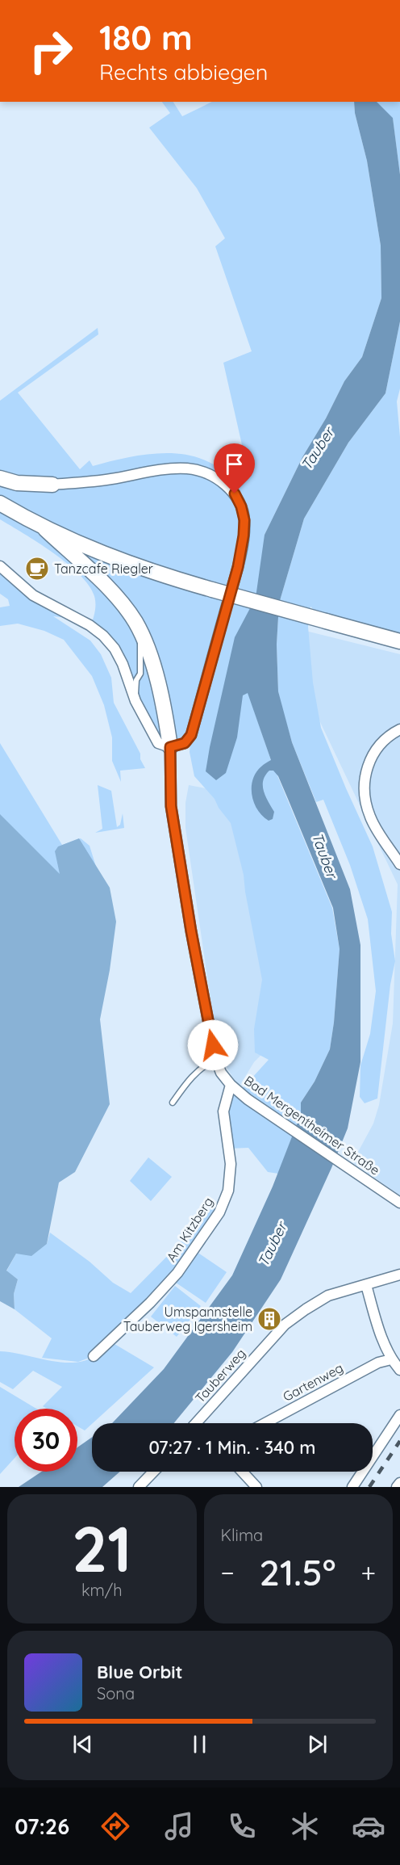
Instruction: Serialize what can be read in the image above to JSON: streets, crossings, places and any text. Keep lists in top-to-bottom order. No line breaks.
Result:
{"streets":{"street":["Bad Mergentheimer Straße","Am Kitzberg","Tauberweg","Gartenweg"]},"crossings":[["Bad Mergentheimer Straße","Am Kitzberg"]],"water":["Tauber"],"places":{"cafe":["Tanzcafe Riegler"],"building":["Umspannstelle Tauberweg Igersheim"]},"page":{"turn":["180 m","Rechts abbiegen"],"limit":"30","trip":"07:27 · 1 Min. · 340 m","tile":[["21","km/h"],"Klima"],"heat":["−","21.5°","+"],"song":["Blue Orbit","Sona"],"tabs":"07:26"}}
